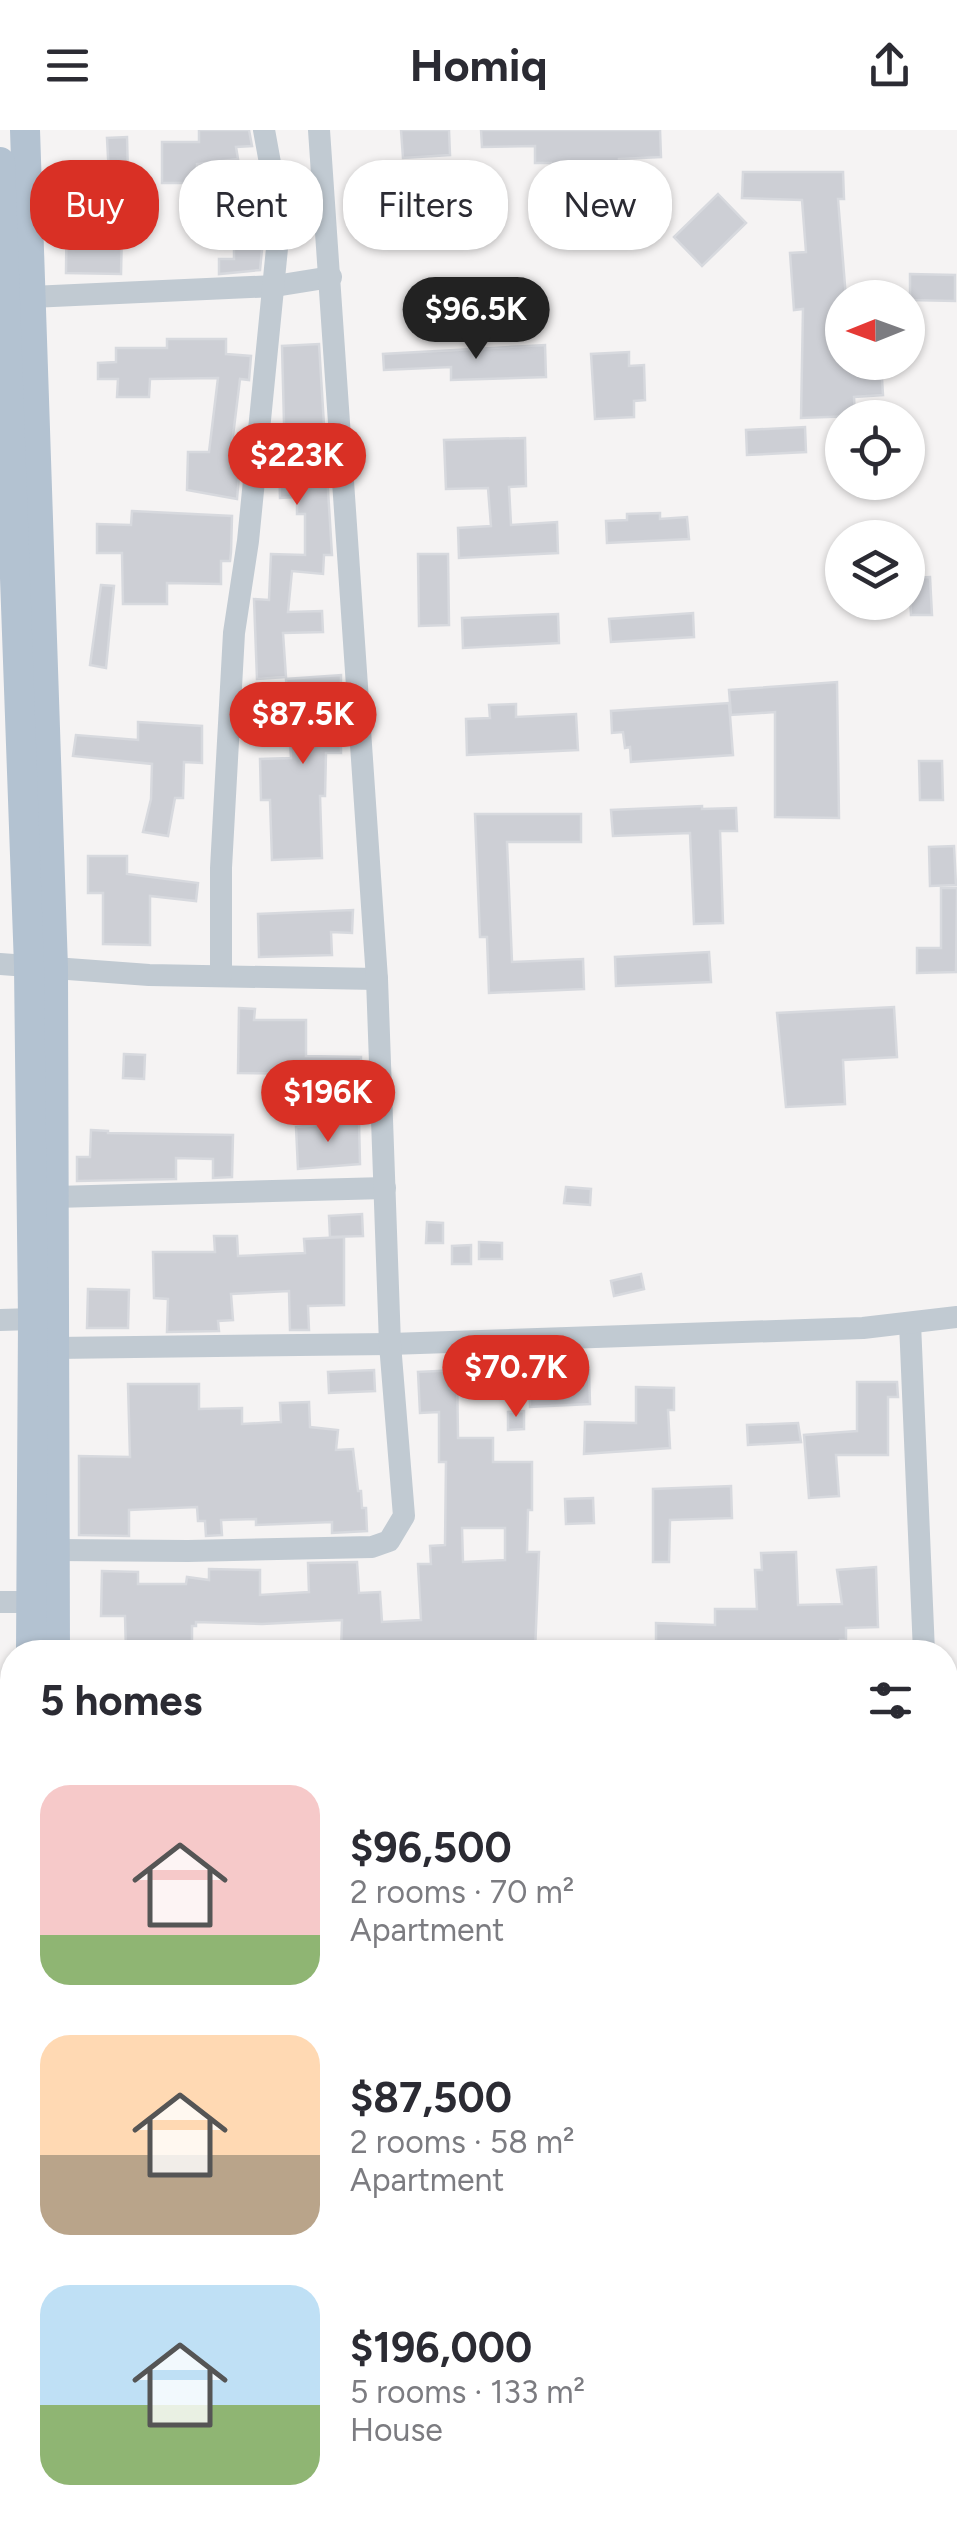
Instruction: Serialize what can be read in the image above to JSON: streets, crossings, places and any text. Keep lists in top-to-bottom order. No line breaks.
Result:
{"north":"left","page":{"header":"Homiq","chip":["Buy","Rent","Filters","New"],"price":["$96.5K","$223K","$87.5K","$196K","$70.7K"],"heading":"5 homes","list":[{"name":"$96,500","note":"2 rooms · 70 m² · Apartment"},{"name":"$87,500","note":"2 rooms · 58 m² · Apartment"},{"name":"$196,000","note":"5 rooms · 133 m² · House"}]}}
